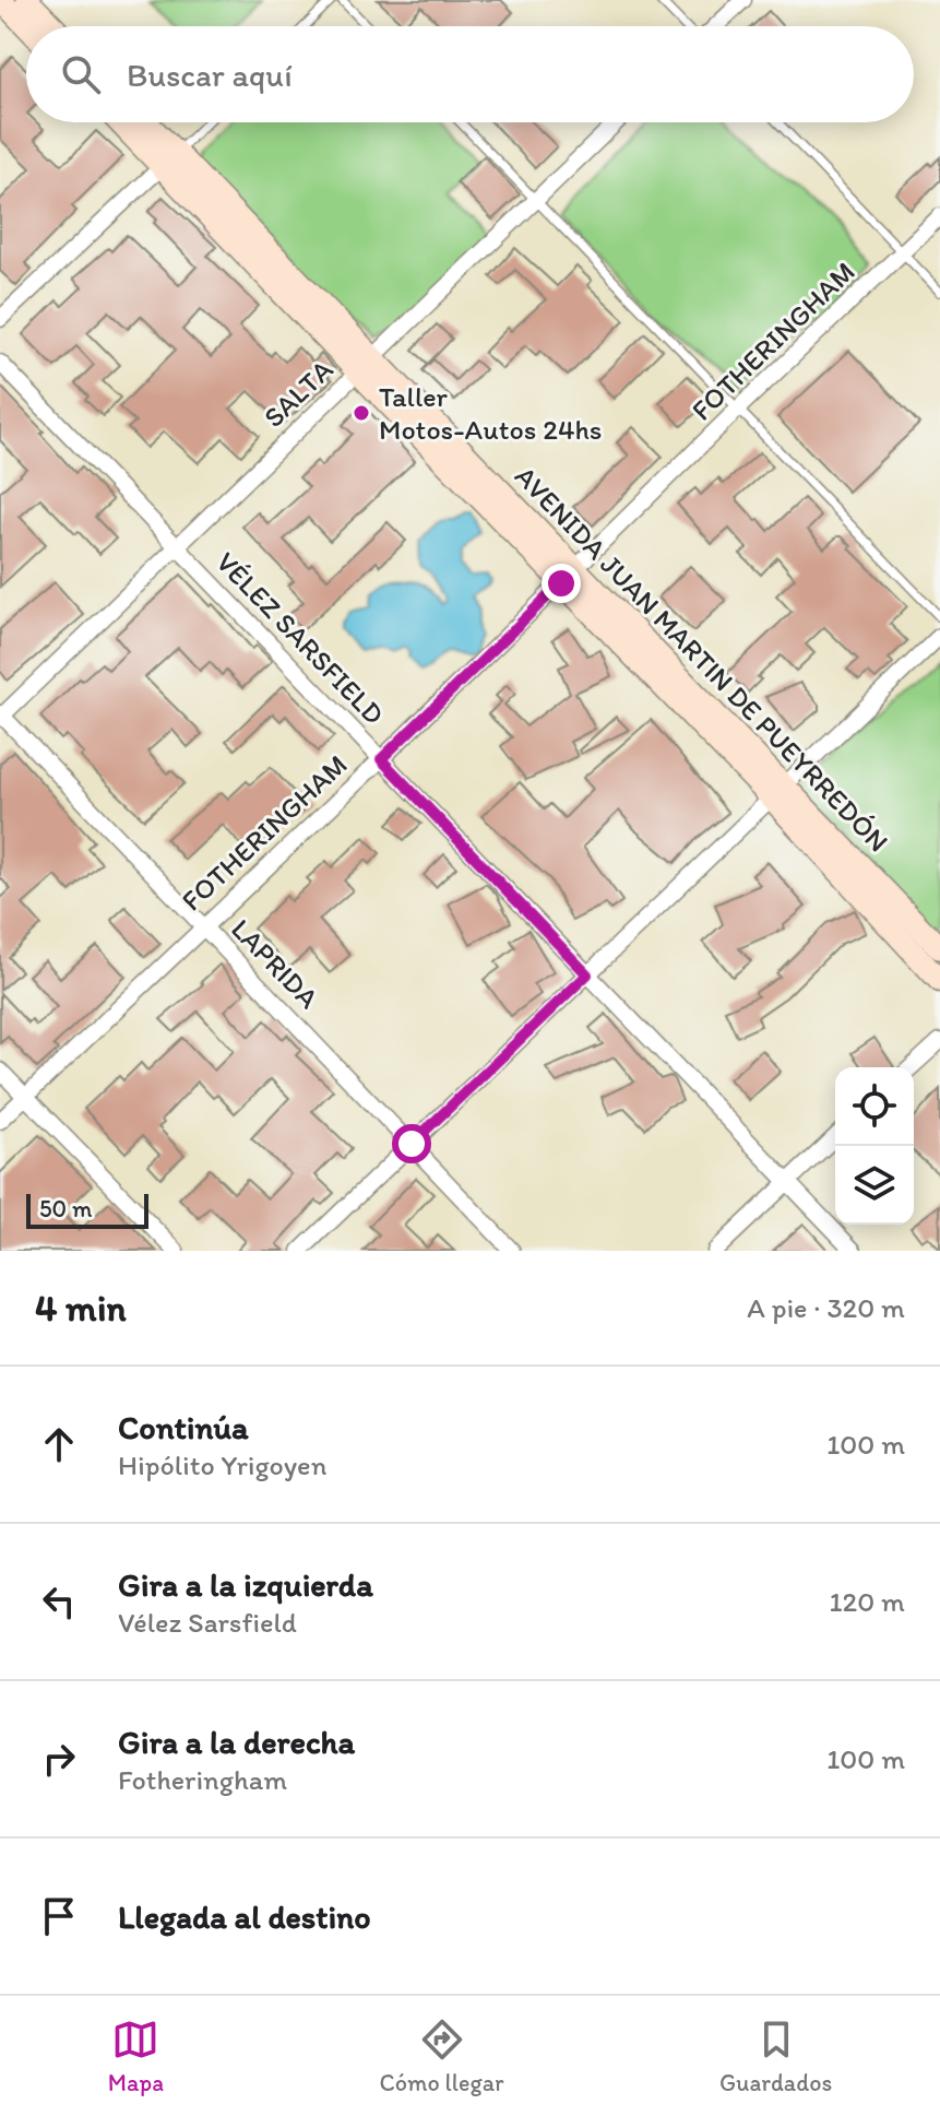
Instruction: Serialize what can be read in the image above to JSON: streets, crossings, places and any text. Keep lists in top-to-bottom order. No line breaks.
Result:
{"streets":{"main road":["AVENIDA JUAN MARTIN DE PUEYRREDÓN"],"street":["FOTHERINGHAM","SALTA","VÉLEZ SARSFIELD","LAPRIDA"]},"crossings":[["FOTHERINGHAM","VÉLEZ SARSFIELD"],["FOTHERINGHAM","AVENIDA JUAN MARTIN DE PUEYRREDÓN"],["FOTHERINGHAM","LAPRIDA"],["SALTA","VÉLEZ SARSFIELD"],["SALTA","AVENIDA JUAN MARTIN DE PUEYRREDÓN"],["SALTA","LAPRIDA"]],"places":["Taller Motos-Autos 24hs"],"scale_bar":"50 m","page":{"search":"Buscar aquí","scale":"50 m","heading":["4 min","A pie · 320 m"],"list":[["Continúa","Hipólito Yrigoyen","100 m"],["Gira a la izquierda","Vélez Sarsfield","120 m"],["Gira a la derecha","Fotheringham","100 m"],"Llegada al destino"],"nav":["Mapa","Cómo llegar","Guardados"]}}
